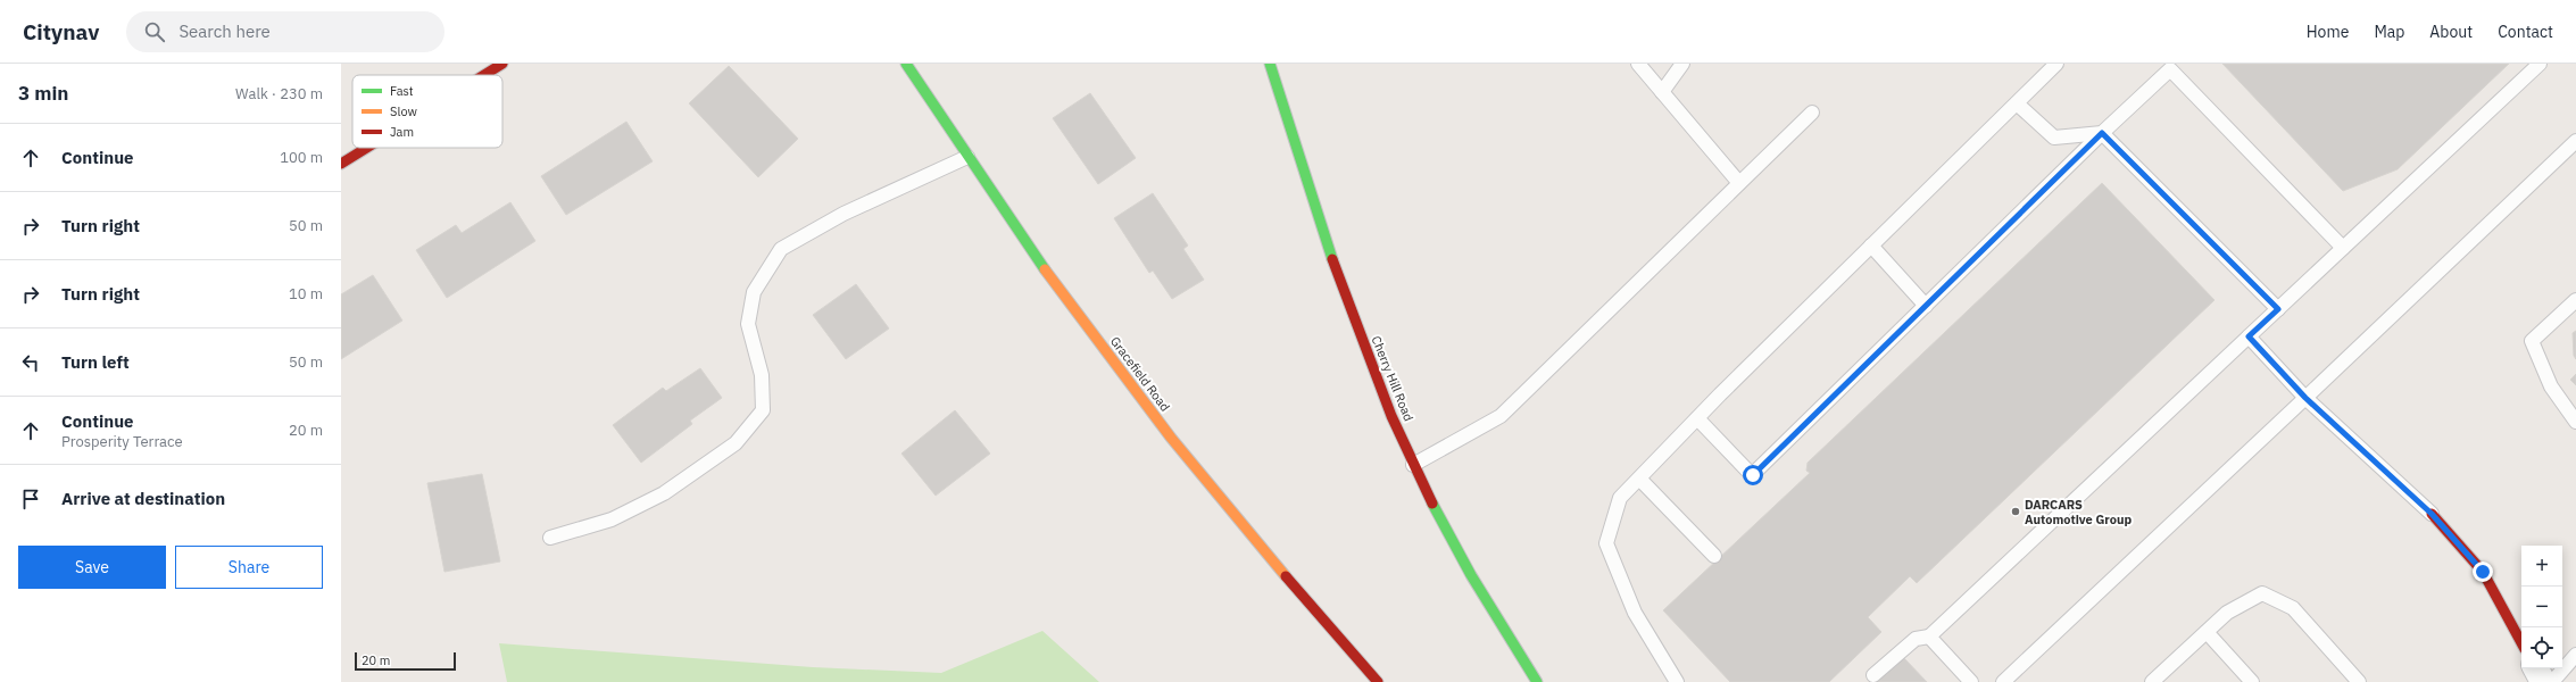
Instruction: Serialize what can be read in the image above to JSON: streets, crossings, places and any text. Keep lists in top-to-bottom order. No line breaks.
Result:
{"streets":{"street":["Gracefield Road","Cherry Hill Road"]},"places":["DARCARS Automotive Group"],"legend":["Fast","Slow","Jam"],"scale_bar":"20 m","page":{"header":"Citynav","search":"Search here","nav":["Home","Map","About","Contact"],"heading":["3 min","Walk · 230 m"],"list":[["Continue","100 m"],["Turn right","50 m"],["Turn right","10 m"],["Turn left","50 m"],["Continue","Prosperity Terrace","20 m"],"Arrive at destination"],"buttons":["Save","Share"],"map_buttons":["+","−"],"scale":"20 m"}}
